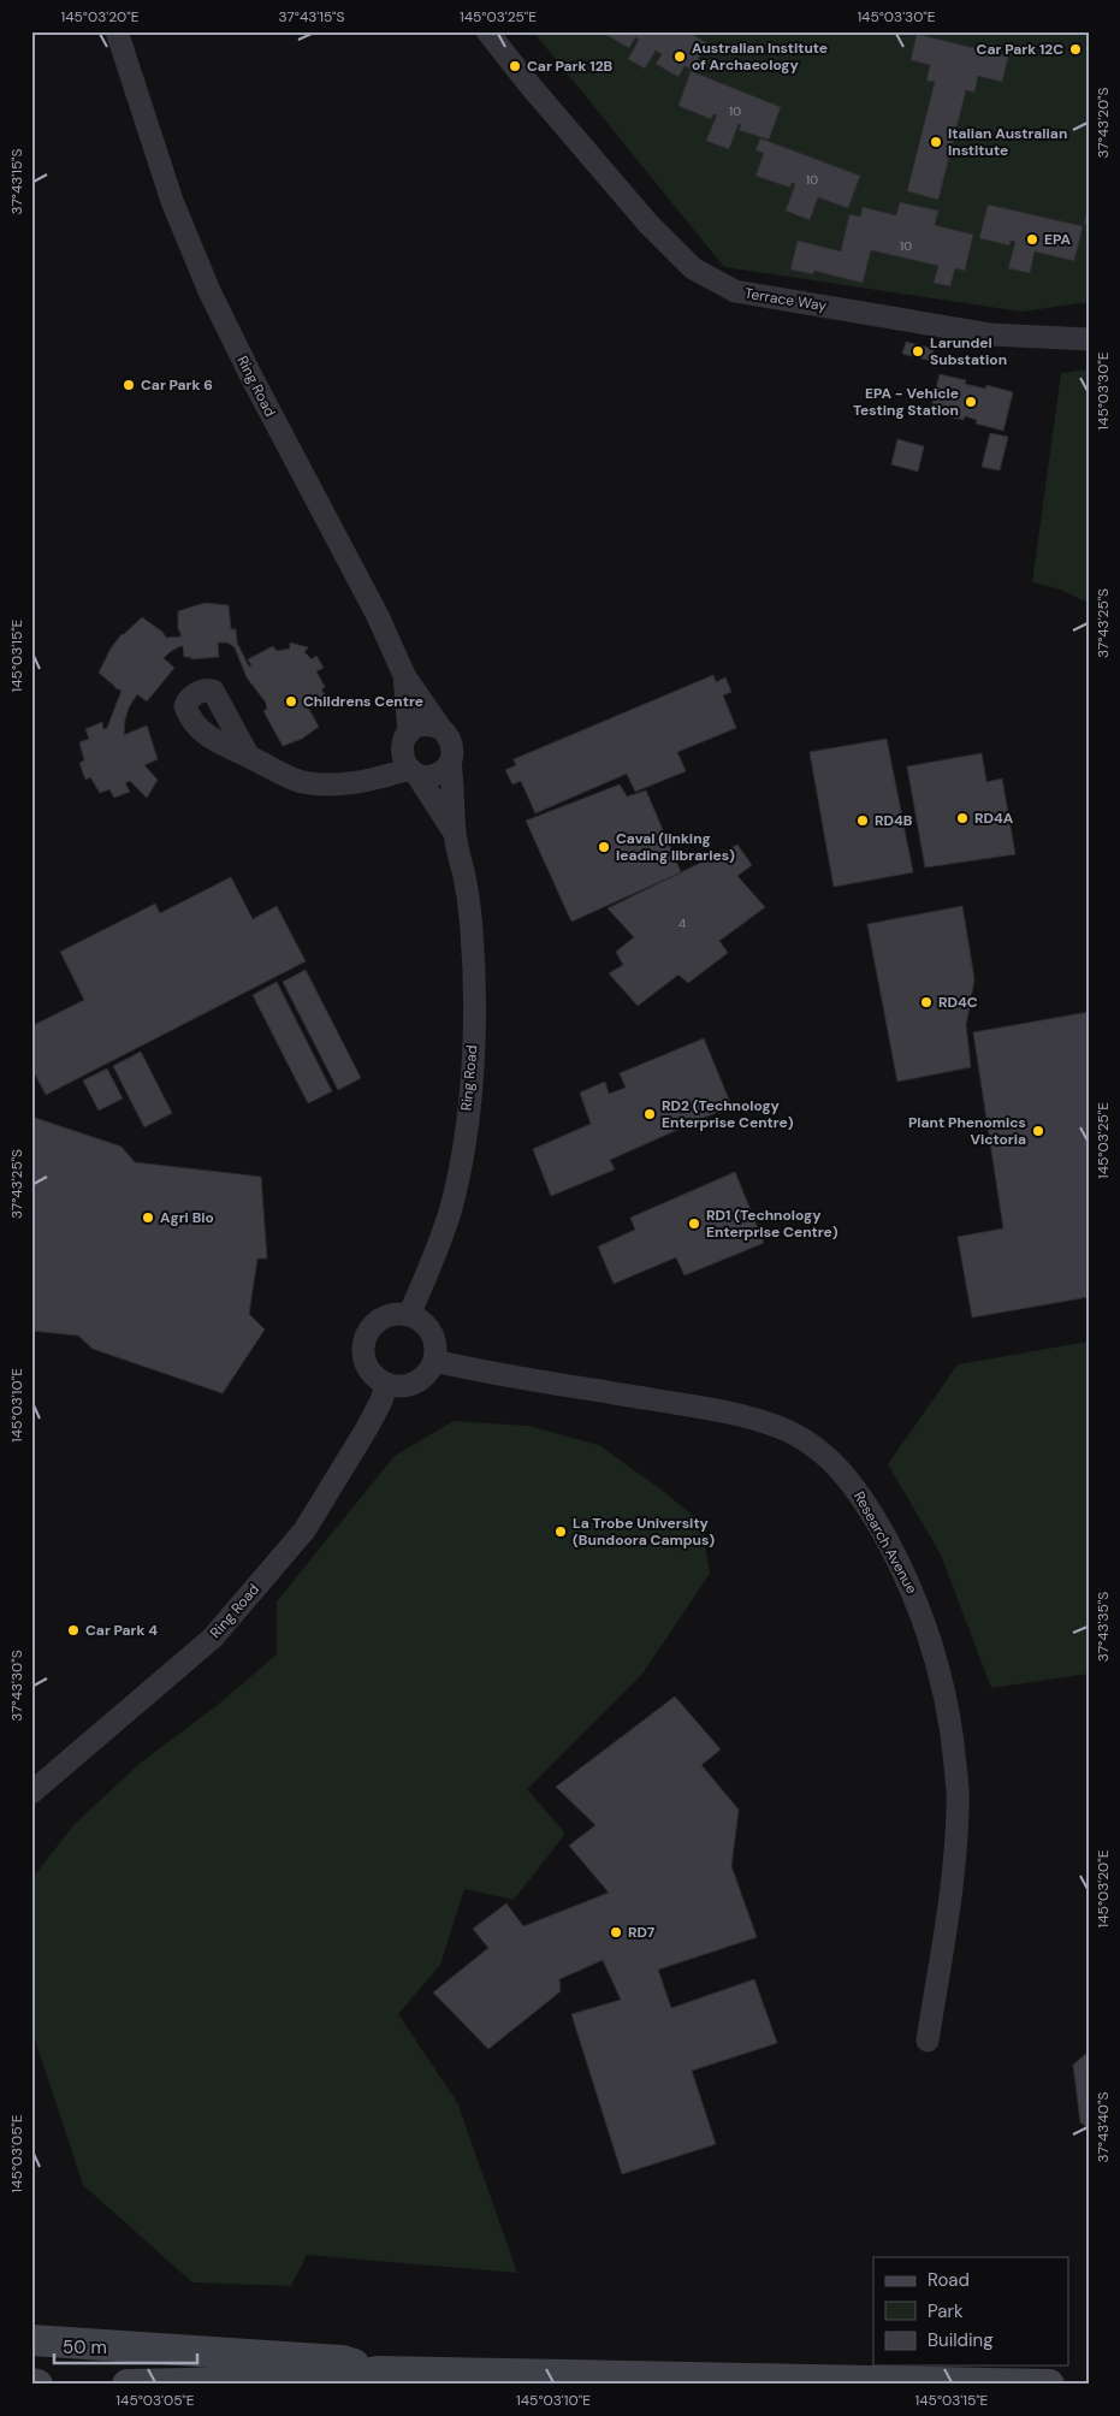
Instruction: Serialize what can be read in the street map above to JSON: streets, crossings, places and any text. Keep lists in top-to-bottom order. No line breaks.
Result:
{"streets":{"street":["Terrace Way","Ring Road","Research Avenue"]},"crossings":[["Ring Road","Research Avenue"]],"places":["Car Park 12C","Australian Institute of Archaeology","Car Park 12B","Italian Australian Institute","EPA","Larundel Substation","Car Park 6","EPA - Vehicle Testing Station","Childrens Centre","RD4A","RD4B","Caval (linking leading libraries)","RD4C","RD2 (Technology Enterprise Centre)","Plant Phenomics Victoria","Agri Bio","RD1 (Technology Enterprise Centre)","La Trobe University (Bundoora Campus)","Car Park 4","RD7"],"house_numbers":["10","10","10","4"],"legend":["Road","Park","Building"],"scale_bar":"50 m","coordinates":["145°03'20\"E","37°43'15\"S","145°03'25\"E","145°03'30\"E","37°43'20\"S","37°43'25\"S","145°03'15\"E","145°03'10\"E","37°43'35\"S","37°43'30\"S","37°43'40\"S","145°03'05\"E"]}
